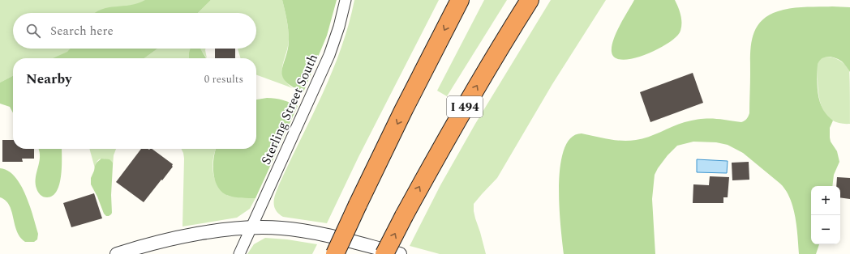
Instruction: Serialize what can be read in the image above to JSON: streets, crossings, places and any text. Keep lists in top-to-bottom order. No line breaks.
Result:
{"streets":{"highway":["I 494"],"street":["Sterling Street South"]},"page":{"search":"Search here","heading":["Nearby","0 results"],"map_buttons":["+","−"]}}
